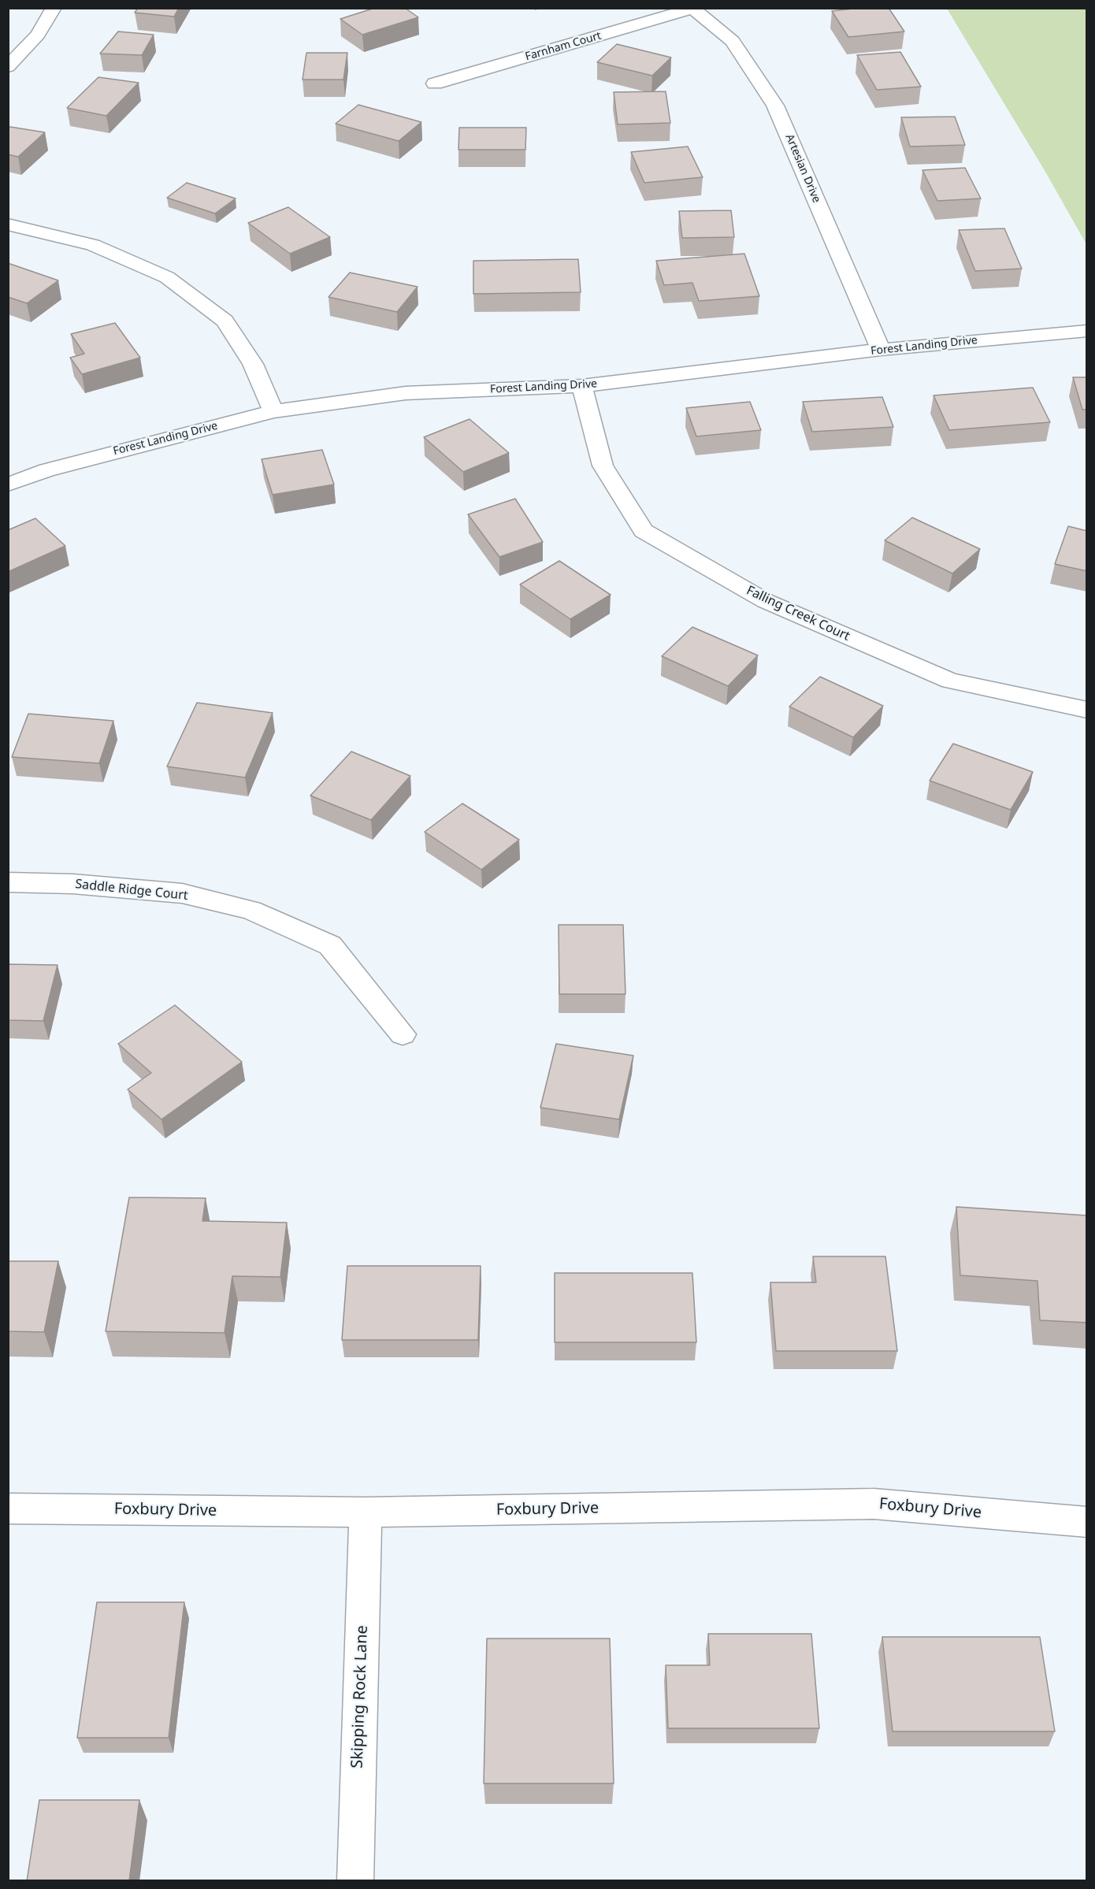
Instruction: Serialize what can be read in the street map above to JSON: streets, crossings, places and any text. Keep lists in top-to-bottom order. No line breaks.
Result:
{"streets":{"street":["Farnham Court","Artesian Drive","Forest Landing Drive","Falling Creek Court","Saddle Ridge Court","Foxbury Drive","Skipping Rock Lane"]},"crossings":[["Farnham Court","Artesian Drive"],["Artesian Drive","Forest Landing Drive"],["Forest Landing Drive","Falling Creek Court"],["Foxbury Drive","Skipping Rock Lane"]]}
